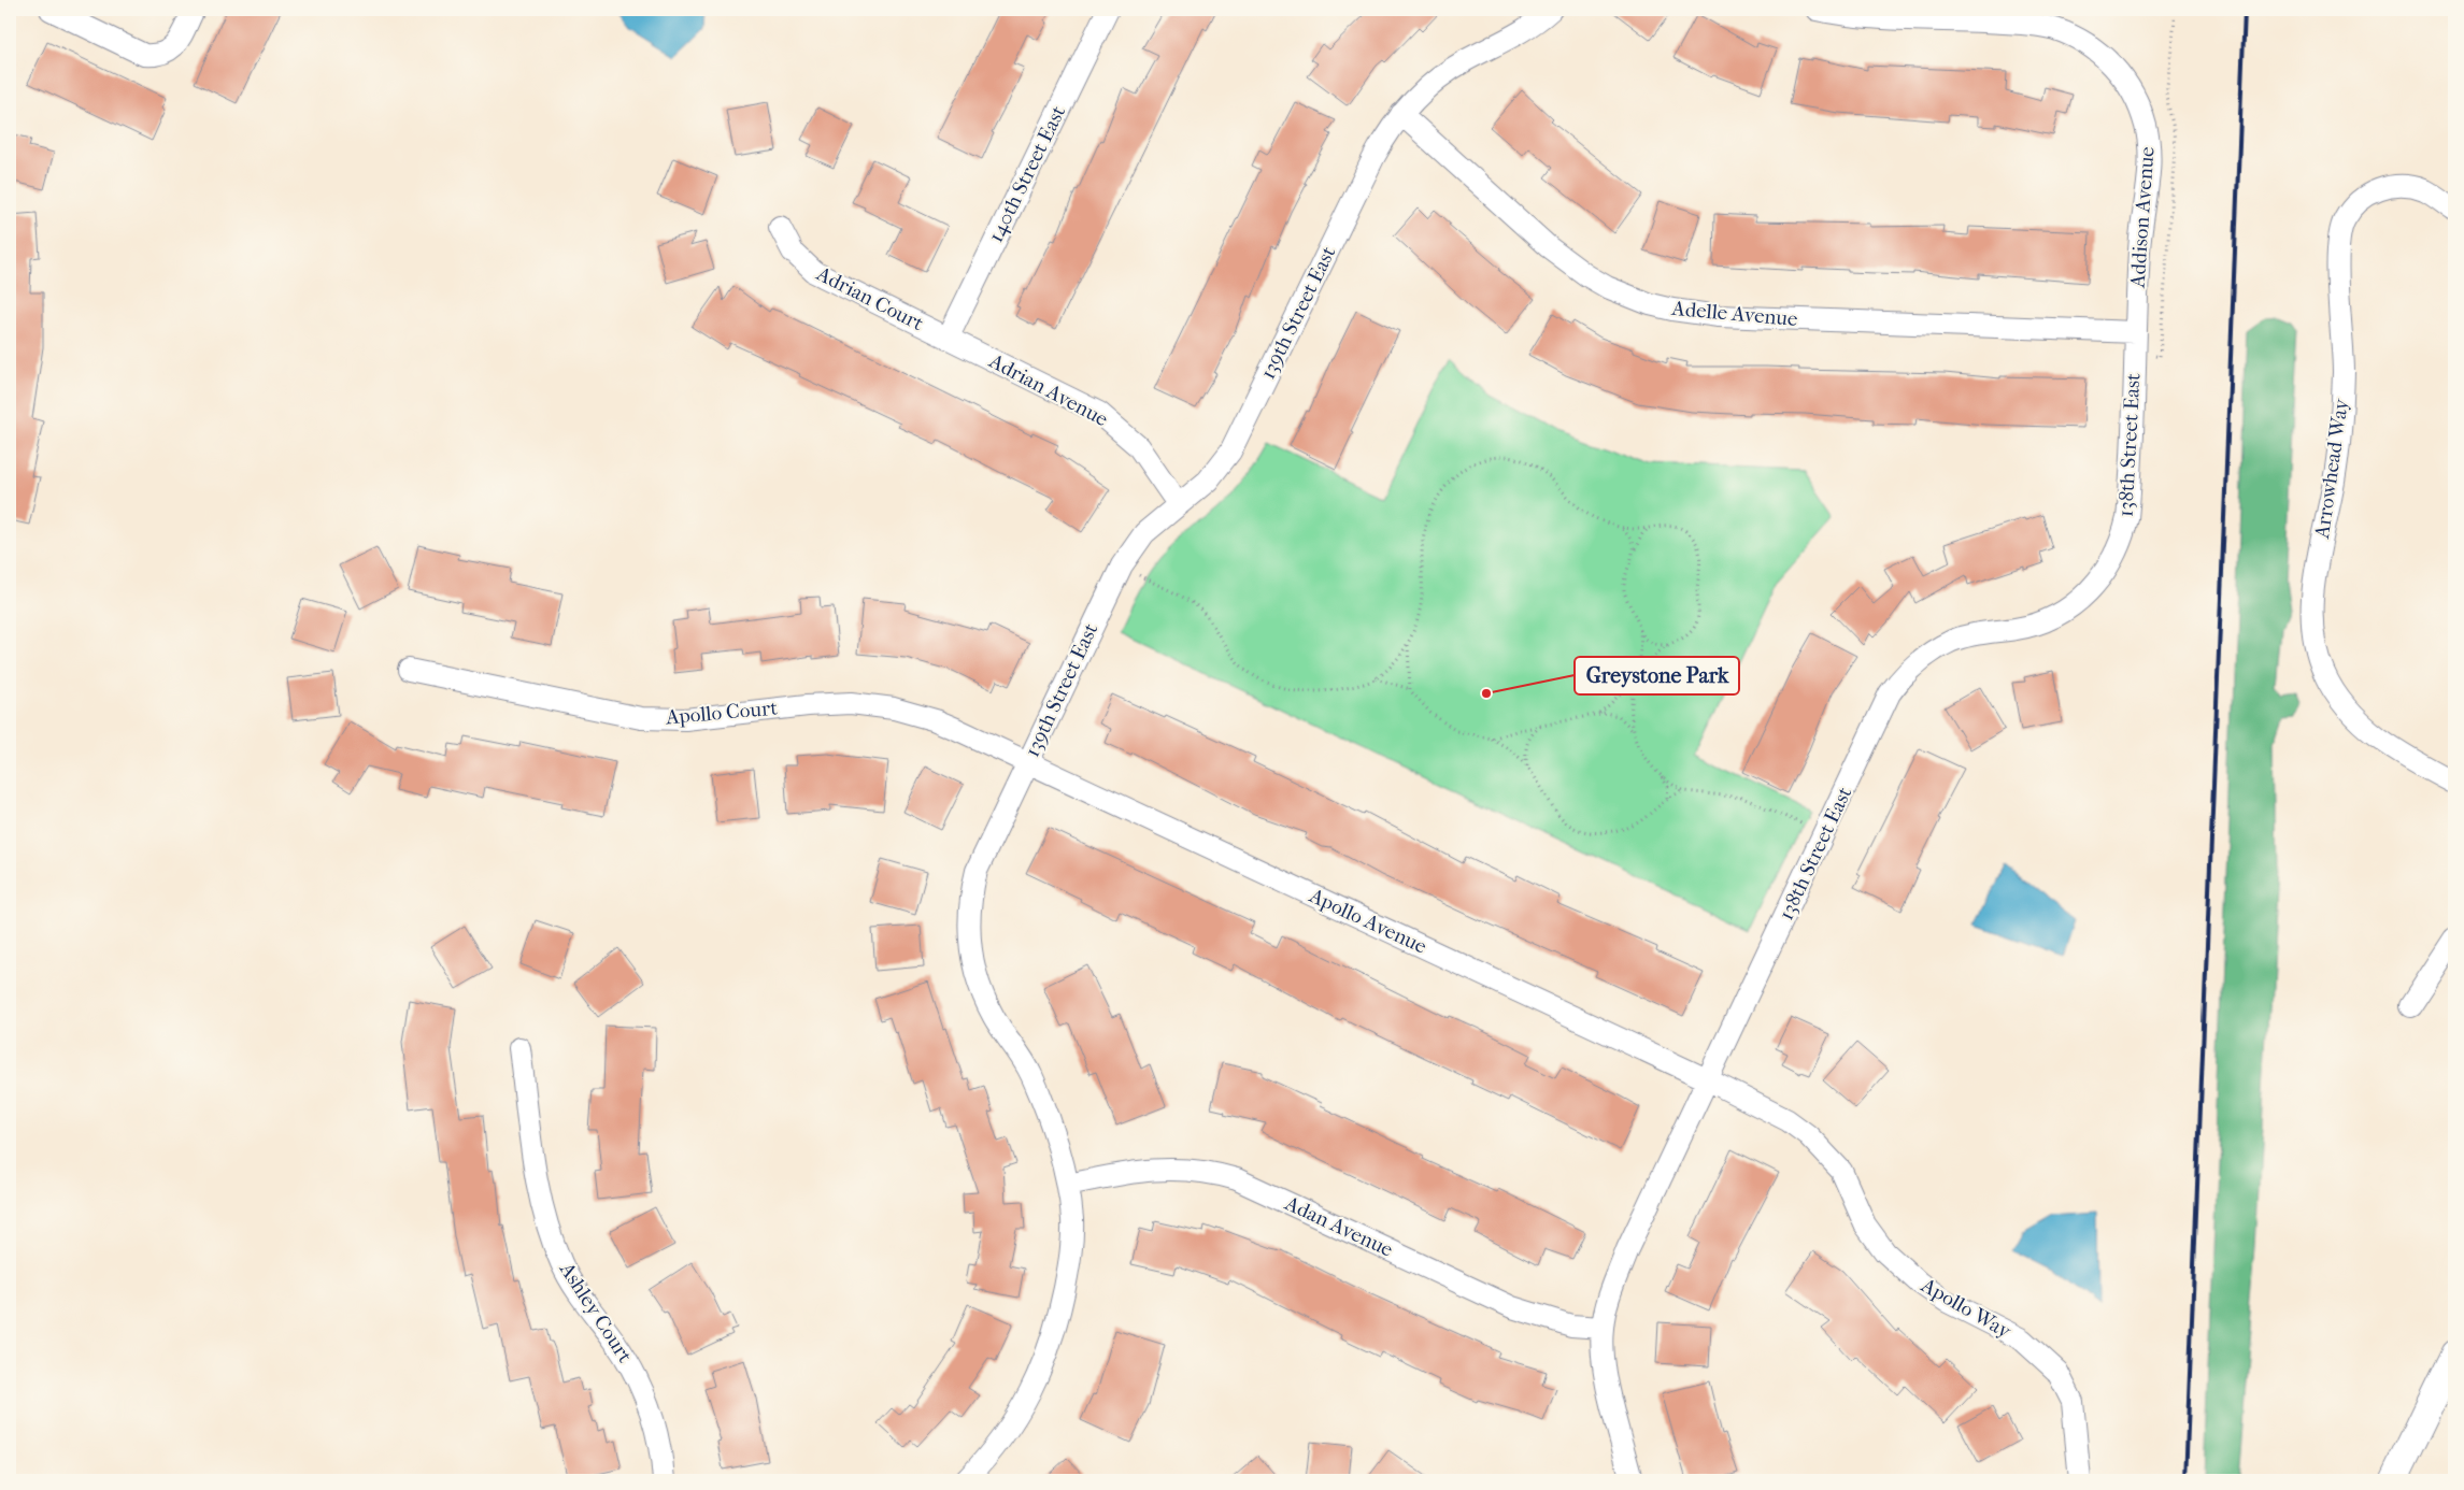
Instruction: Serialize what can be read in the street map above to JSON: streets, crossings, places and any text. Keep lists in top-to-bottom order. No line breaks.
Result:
{"streets":{"street":["140th Street East","Addison Avenue","Adrian Court","139th Street East","Adelle Avenue","Adrian Avenue","138th Street East","Arrowhead Way","Apollo Court","Apollo Avenue","Adan Avenue","Apollo Way","Ashley Court"]},"crossings":[["140th Street East","Adrian Court"],["140th Street East","Adrian Avenue"],["Addison Avenue","Adelle Avenue"],["Addison Avenue","138th Street East"],["Adrian Court","Adrian Avenue"],["139th Street East","Adelle Avenue"],["139th Street East","Adrian Avenue"],["139th Street East","Apollo Court"],["139th Street East","Apollo Avenue"],["139th Street East","Adan Avenue"],["Adelle Avenue","138th Street East"],["138th Street East","Apollo Avenue"],["138th Street East","Adan Avenue"],["138th Street East","Apollo Way"],["Apollo Court","Apollo Avenue"],["Apollo Avenue","Apollo Way"]],"places":["Greystone Park"]}
